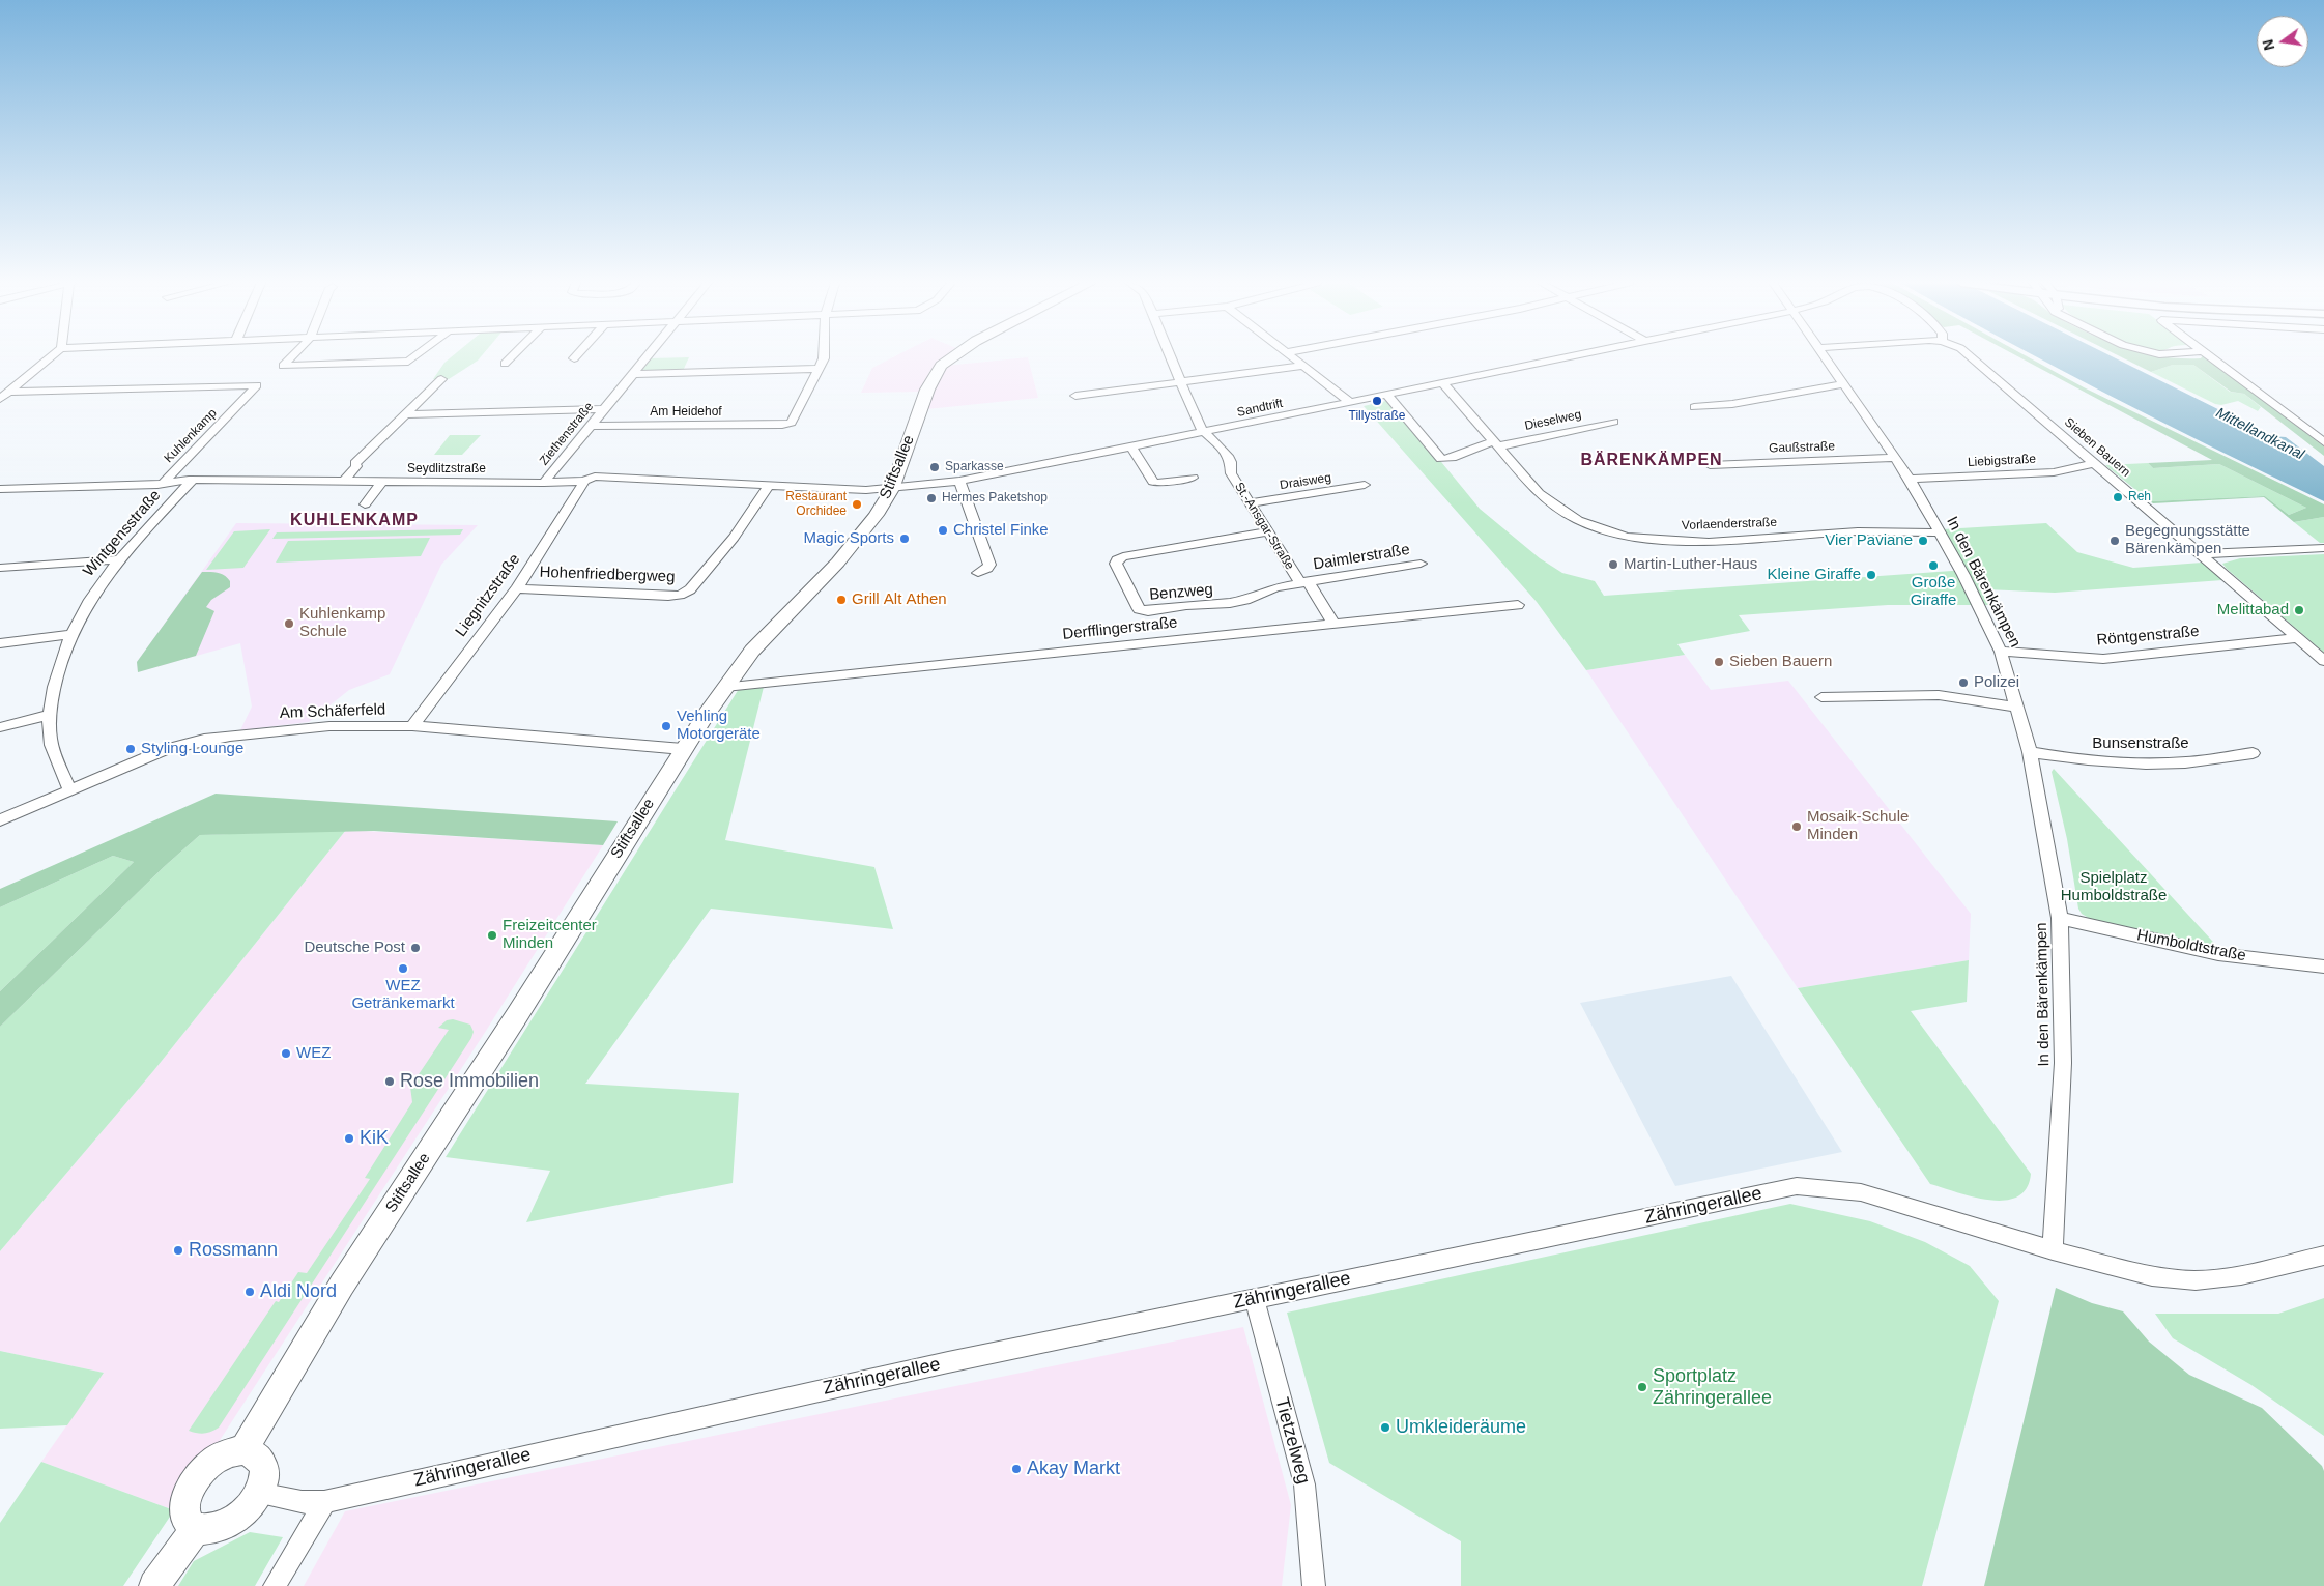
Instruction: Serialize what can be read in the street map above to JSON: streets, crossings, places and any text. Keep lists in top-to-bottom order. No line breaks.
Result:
{"streets":{"main road":["Stiftsallee"],"street":["Sandtrift","Am Heidehof","Dieselweg","Ziethenstraße","Kuhlenkamp","Gaußstraße","Sieben Bauern","Liebigstraße","Seydlitzstraße","Draisweg","Vorlaenderstraße","St.-Ansgar-Straße","Wintgensstraße","Daimlerstraße","Hohenfriedbergweg","In den Bärenkämpen","Benzweg","Liegnitzstraße","Derfflingerstraße","Röntgenstraße","Am Schäferfeld","Bunsenstraße","Humboldtstraße","Zähringerallee","Tietzelweg"]},"crossings":[["Sandtrift","Stiftsallee"],["Sandtrift","Seydlitzstraße"],["Sandtrift","Vorlaenderstraße"],["Sandtrift","St.-Ansgar-Straße"],["Am Heidehof","Ziethenstraße"],["Dieselweg","Vorlaenderstraße"],["Ziethenstraße","Seydlitzstraße"],["Kuhlenkamp","Seydlitzstraße"],["Gaußstraße","In den Bärenkämpen"],["Sieben Bauern","Liebigstraße"],["Sieben Bauern","Röntgenstraße"],["Liebigstraße","In den Bärenkämpen"],["Stiftsallee","Seydlitzstraße"],["Stiftsallee","Derfflingerstraße"],["Stiftsallee","Am Schäferfeld"],["Stiftsallee","Zähringerallee"],["Seydlitzstraße","Wintgensstraße"],["Seydlitzstraße","Hohenfriedbergweg"],["Seydlitzstraße","Liegnitzstraße"],["Draisweg","St.-Ansgar-Straße"],["Vorlaenderstraße","In den Bärenkämpen"],["St.-Ansgar-Straße","Daimlerstraße"],["St.-Ansgar-Straße","Benzweg"],["St.-Ansgar-Straße","Derfflingerstraße"],["Wintgensstraße","Am Schäferfeld"],["Daimlerstraße","Benzweg"],["Hohenfriedbergweg","Liegnitzstraße"],["In den Bärenkämpen","Röntgenstraße"],["In den Bärenkämpen","Bunsenstraße"],["In den Bärenkämpen","Humboldtstraße"],["In den Bärenkämpen","Zähringerallee"],["Liegnitzstraße","Am Schäferfeld"],["Zähringerallee","Tietzelweg"]],"districts":["BÄRENKÄMPEN","KUHLENKAMP"],"water":["Mittellandkanal"],"parks":["Spielplatz Humboldstraße"],"places":["Tillystraße","Sparkasse","Reh","Hermes Paketshop","Restaurant Orchidee","Christel Finke","Magic Sports","Vier Paviane","Begegnungsstätte Bärenkämpen","Martin-Luther-Haus","Große Giraffe","Kleine Giraffe","Grill Alt Athen","Melittabad","Kuhlenkamp Schule","Sieben Bauern","Polizei","Vehling Motorgeräte","Styling Lounge","Mosaik-Schule Minden","Freizeitcenter Minden","Deutsche Post","WEZ Getränkemarkt","WEZ","Rose Immobilien","KiK","Rossmann","Aldi Nord","Sportplatz Zähringerallee","Umkleideräume","Akay Markt"],"north":"left"}
